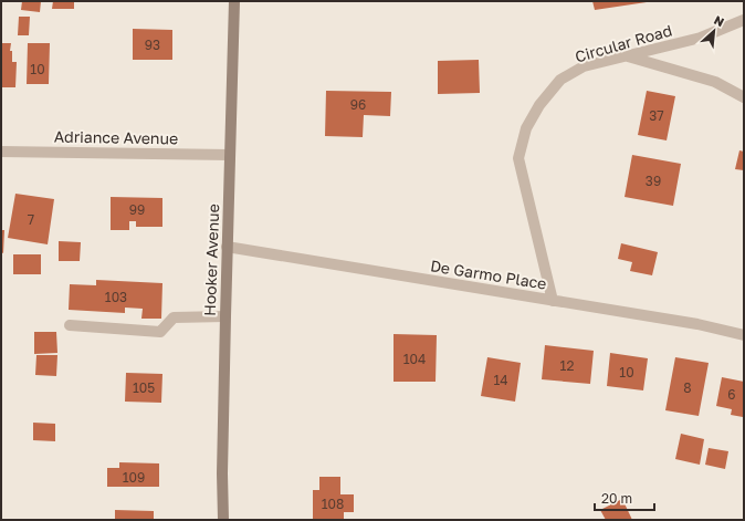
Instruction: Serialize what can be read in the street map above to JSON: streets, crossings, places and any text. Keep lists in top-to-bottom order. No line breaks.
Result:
{"streets":{"street":["Circular Road","Adriance Avenue","Hooker Avenue","De Garmo Place"]},"crossings":[["Circular Road","De Garmo Place"],["Adriance Avenue","Hooker Avenue"],["Hooker Avenue","De Garmo Place"]],"house_numbers":["93","10","96","37","39","99","7","103","104","12","10","14","105","8","6","109","108"],"scale_bar":"20 m","north":"top right"}
